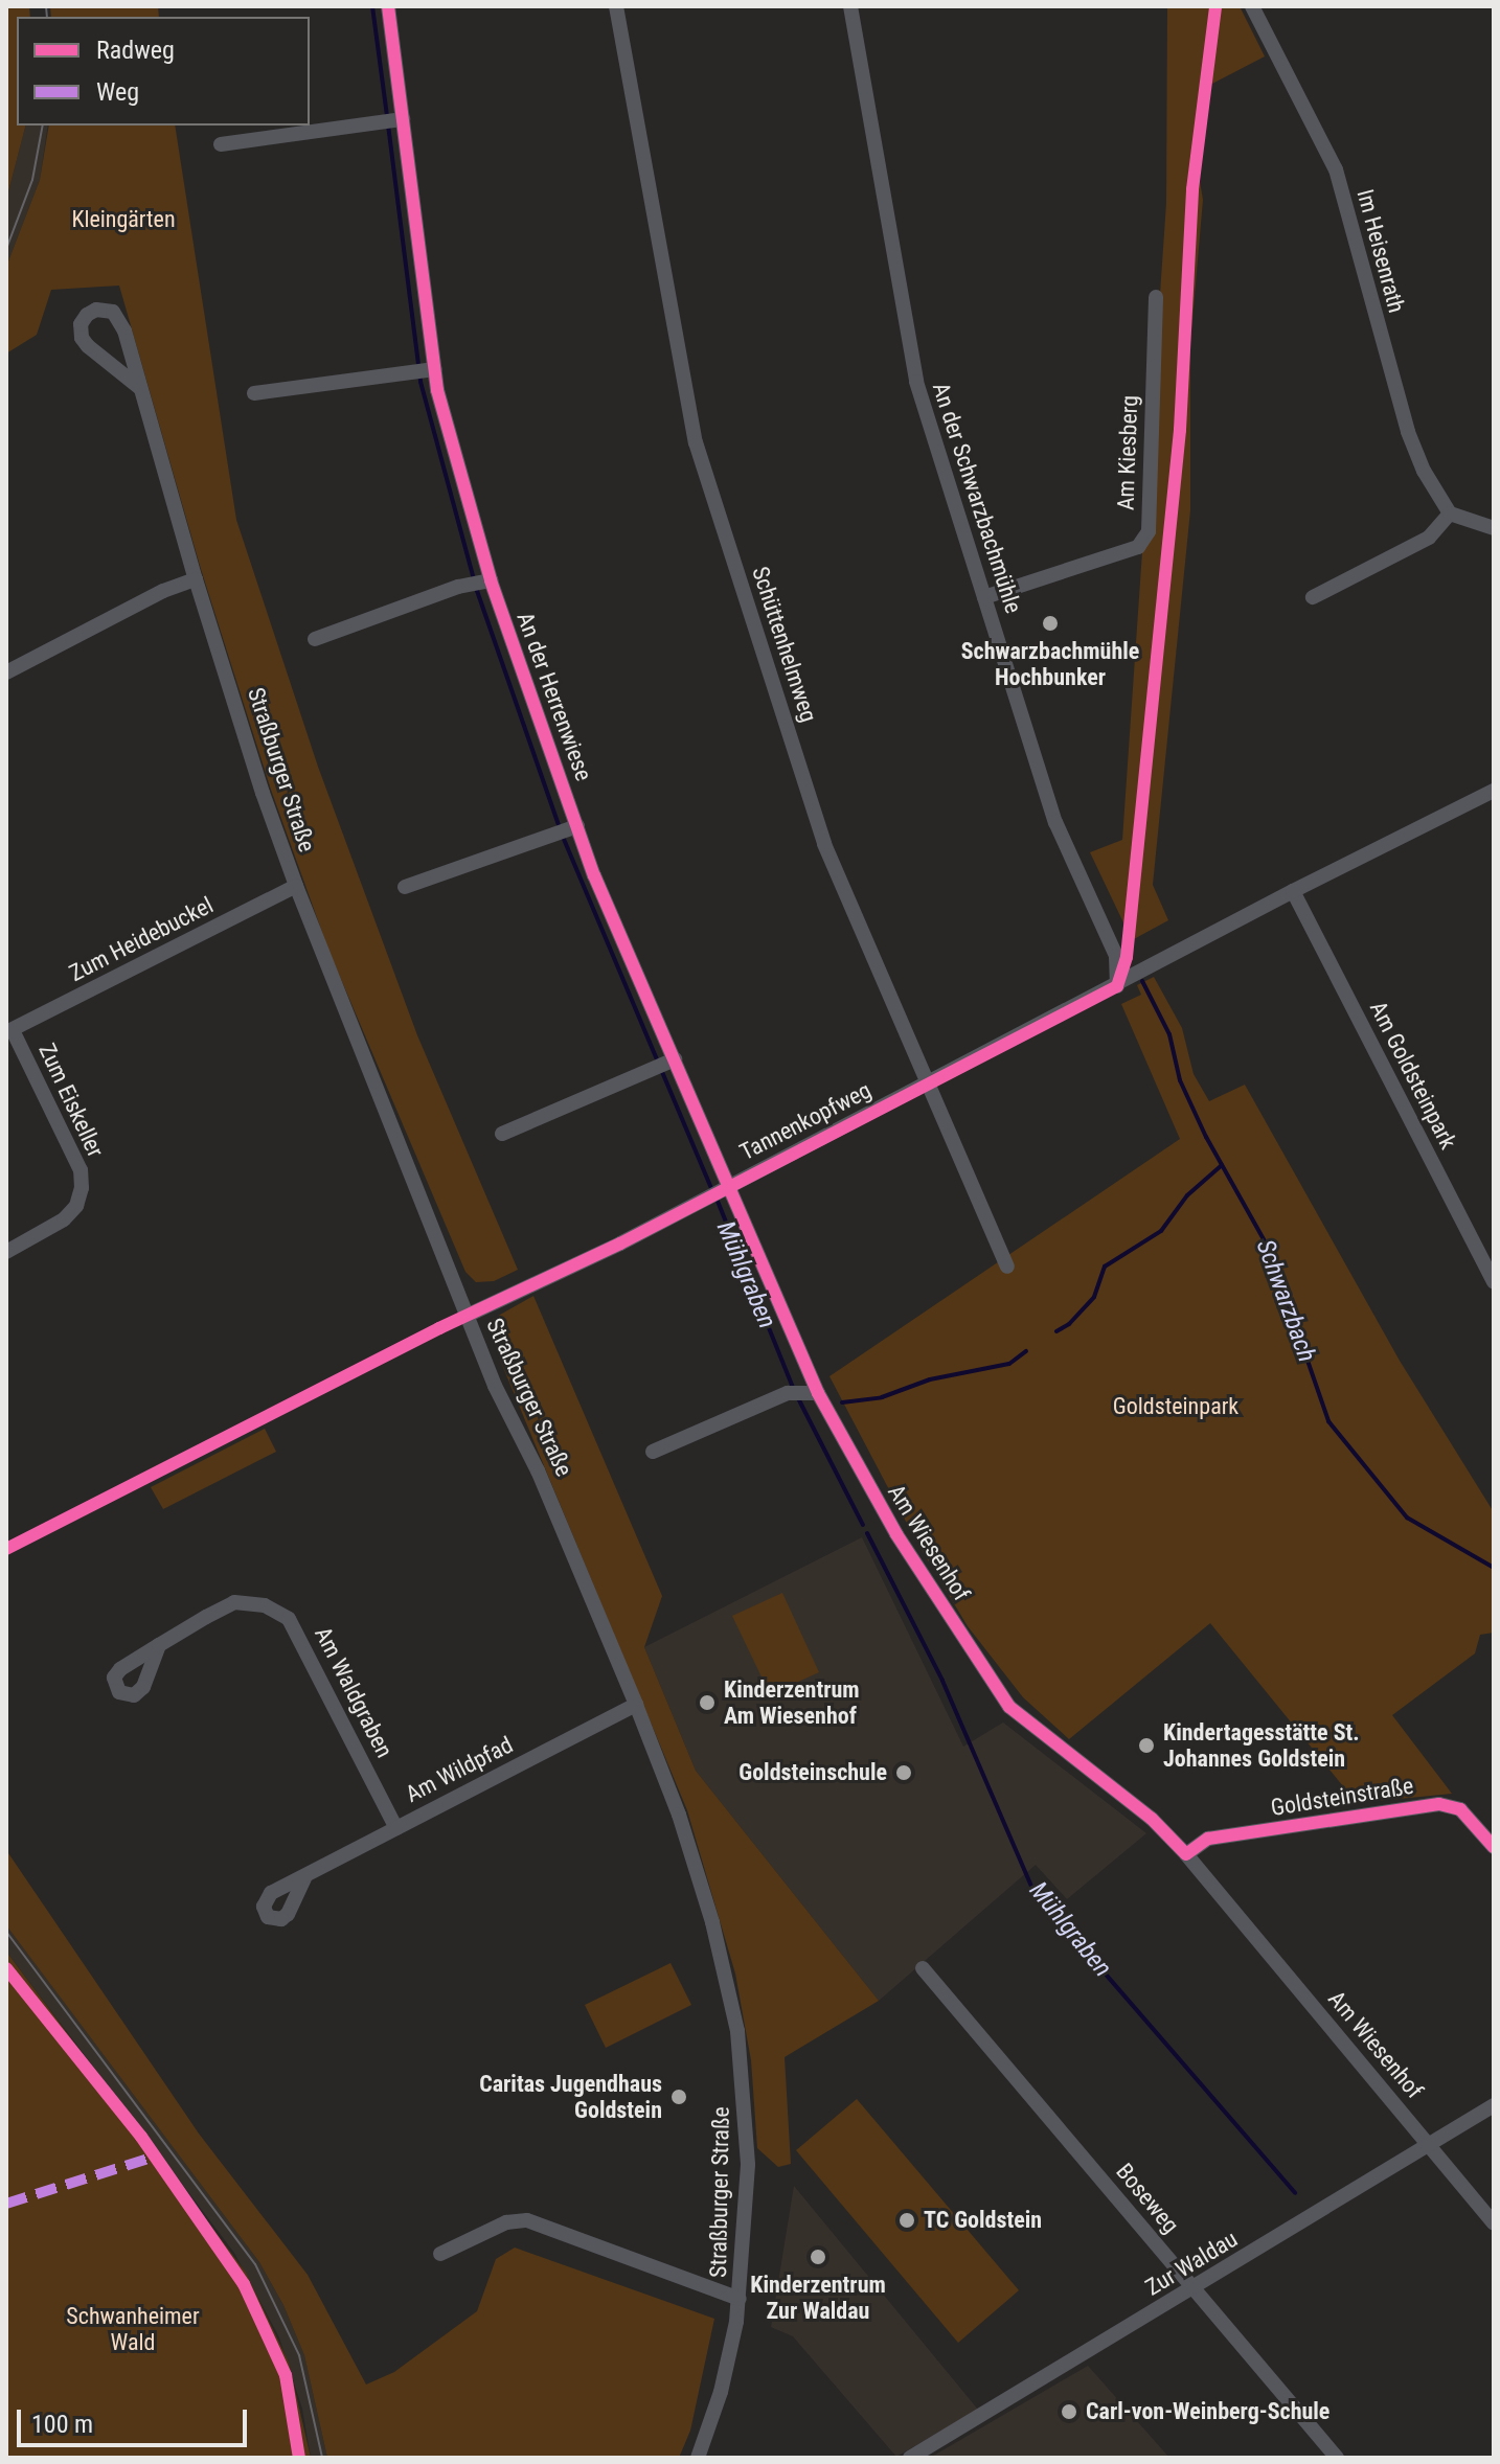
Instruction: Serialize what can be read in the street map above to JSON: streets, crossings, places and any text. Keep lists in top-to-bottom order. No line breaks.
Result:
{"streets":{"street":["Im Heisenrath","Am Kiesberg","An der Schwarzbachmühle","Schüttenhelmweg","An der Herrenwiese","Straßburger Straße","Zum Heidebuckel","Am Goldsteinpark","Zum Eiskeller","Tannenkopfweg","Am Wiesenhof","Am Waldgraben","Am Wildpfad","Goldsteinstraße","Boseweg","Zur Waldau"]},"crossings":[["Am Kiesberg","An der Schwarzbachmühle"],["An der Schwarzbachmühle","Tannenkopfweg"],["Schüttenhelmweg","Tannenkopfweg"],["An der Herrenwiese","Tannenkopfweg"],["An der Herrenwiese","Am Wiesenhof"],["Straßburger Straße","Zum Heidebuckel"],["Straßburger Straße","Tannenkopfweg"],["Straßburger Straße","Am Wildpfad"],["Zum Heidebuckel","Zum Eiskeller"],["Am Goldsteinpark","Tannenkopfweg"],["Tannenkopfweg","Am Wiesenhof"],["Am Wiesenhof","Goldsteinstraße"],["Am Wiesenhof","Zur Waldau"],["Am Waldgraben","Am Wildpfad"],["Boseweg","Zur Waldau"]],"water":["Mühlgraben","Schwarzbach"],"parks":["Kleingärten","Goldsteinpark","Schwanheimer Wald"],"places":["Schwarzbachmühle Hochbunker","Kinderzentrum Am Wiesenhof","Kindertagesstätte St. Johannes Goldstein","Goldsteinschule","Caritas Jugendhaus Goldstein","TC Goldstein","Kinderzentrum Zur Waldau","Carl-von-Weinberg-Schule"],"legend":["Radweg","Weg"],"scale_bar":"100 m"}
